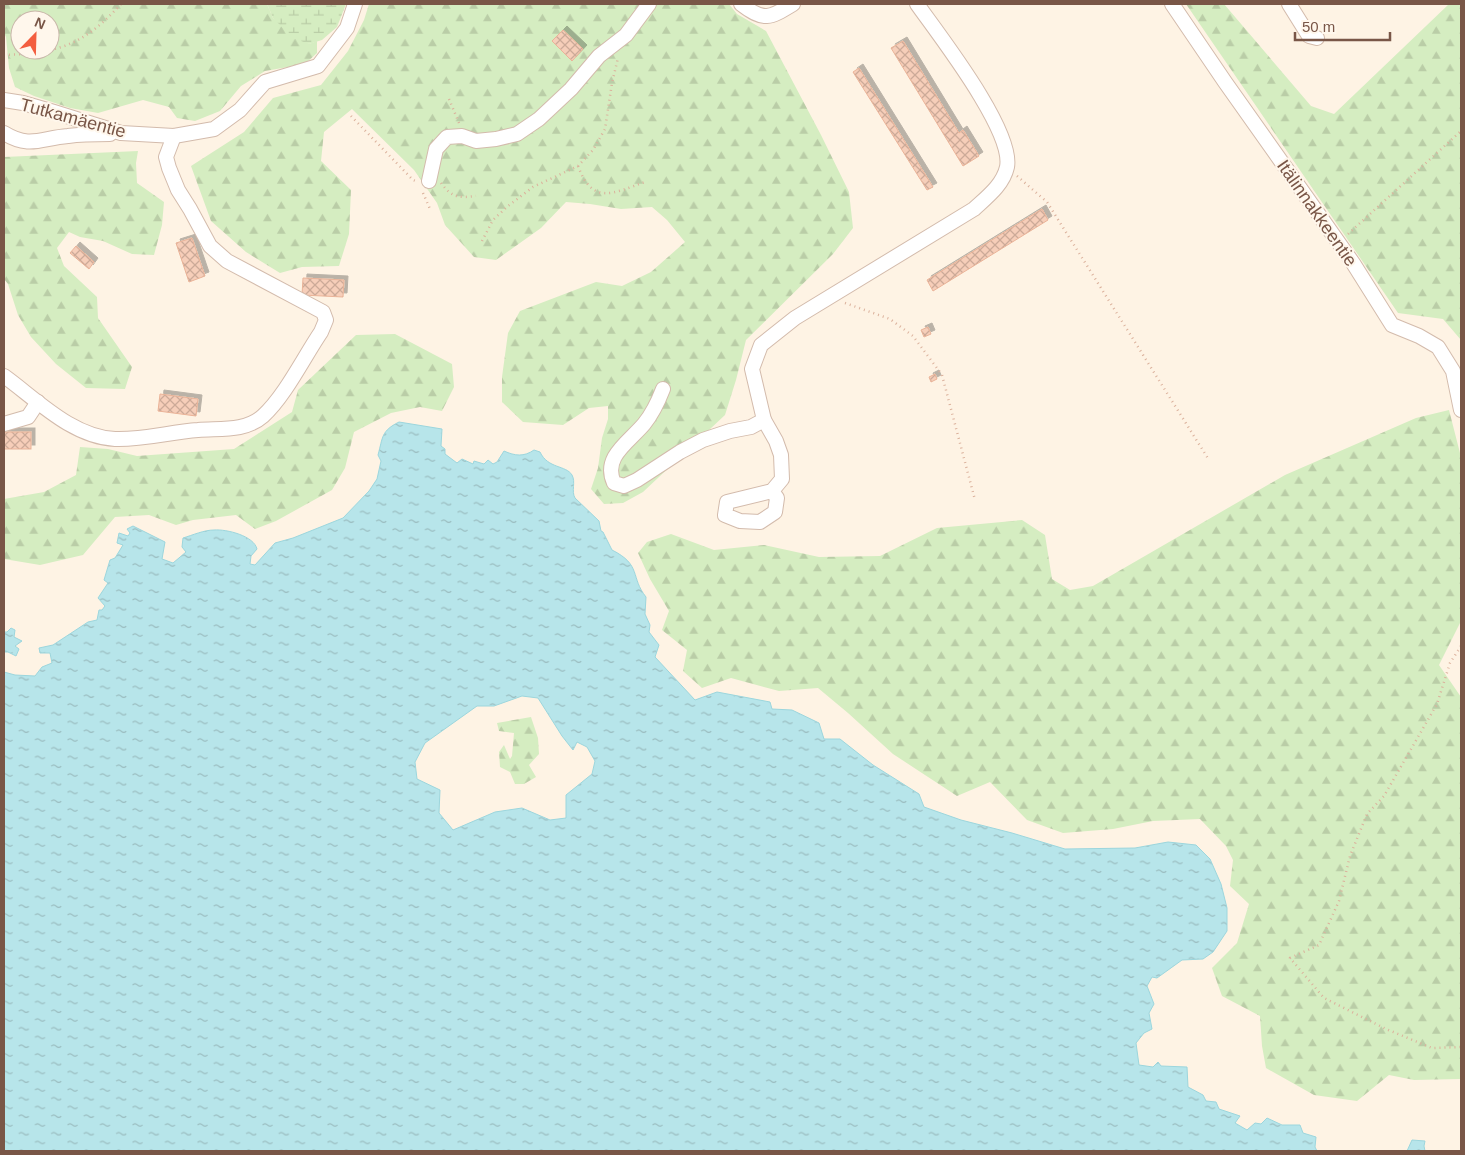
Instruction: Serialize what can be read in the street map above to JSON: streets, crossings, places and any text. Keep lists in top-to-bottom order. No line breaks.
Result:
{"streets":{"street":["Tutkamäentie","Itälinnakkeentie"]},"scale_bar":"50 m","north":"top right"}
